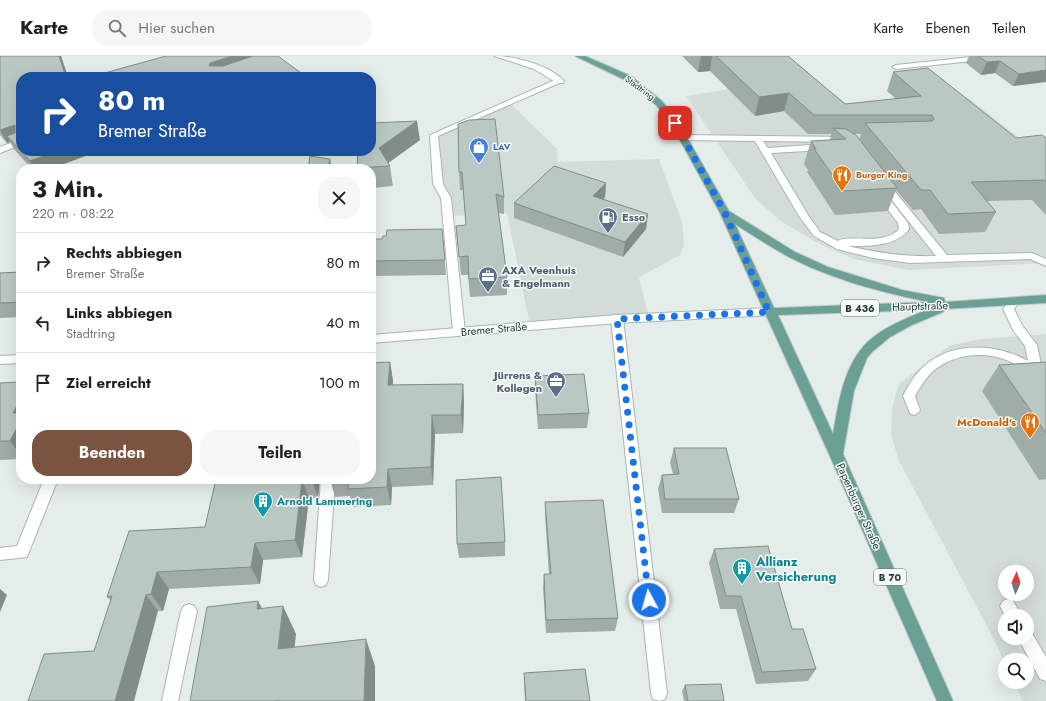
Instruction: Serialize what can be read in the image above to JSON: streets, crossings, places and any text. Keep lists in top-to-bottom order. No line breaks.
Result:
{"streets":{"main road":["Stadtring","Hauptstraße","B 436","Papenburger Straße","B 70"],"street":["Bremer Straße"]},"crossings":[["Stadtring","Hauptstraße"],["Stadtring","B 436"],["Stadtring","Bremer Straße"],["Stadtring","Papenburger Straße"],["Hauptstraße","B 436"],["Hauptstraße","Bremer Straße"],["Hauptstraße","Papenburger Straße"],["Bremer Straße","Papenburger Straße"]],"places":{"shop":["LAV"],"restaurant":["Burger King","McDonald's"],"fuel station":["Esso"],"office":["AXA Veenhuis & Engelmann","Jürrens & Kollegen"],"building":["Arnold Lammering","Allianz Versicherung"]},"north":"top","page":{"header":"Karte","search":"Hier suchen","nav":["Karte","Ebenen","Teilen"],"turn":["80 m","Bremer Straße"],"heading":["3 Min.","220 m · 08:22"],"list":[{"name":"Rechts abbiegen","note":"Bremer Straße","value":"80 m"},{"name":"Links abbiegen","note":"Stadtring","value":"40 m"},{"name":"Ziel erreicht","value":"100 m"}],"buttons":["Beenden","Teilen"]}}
